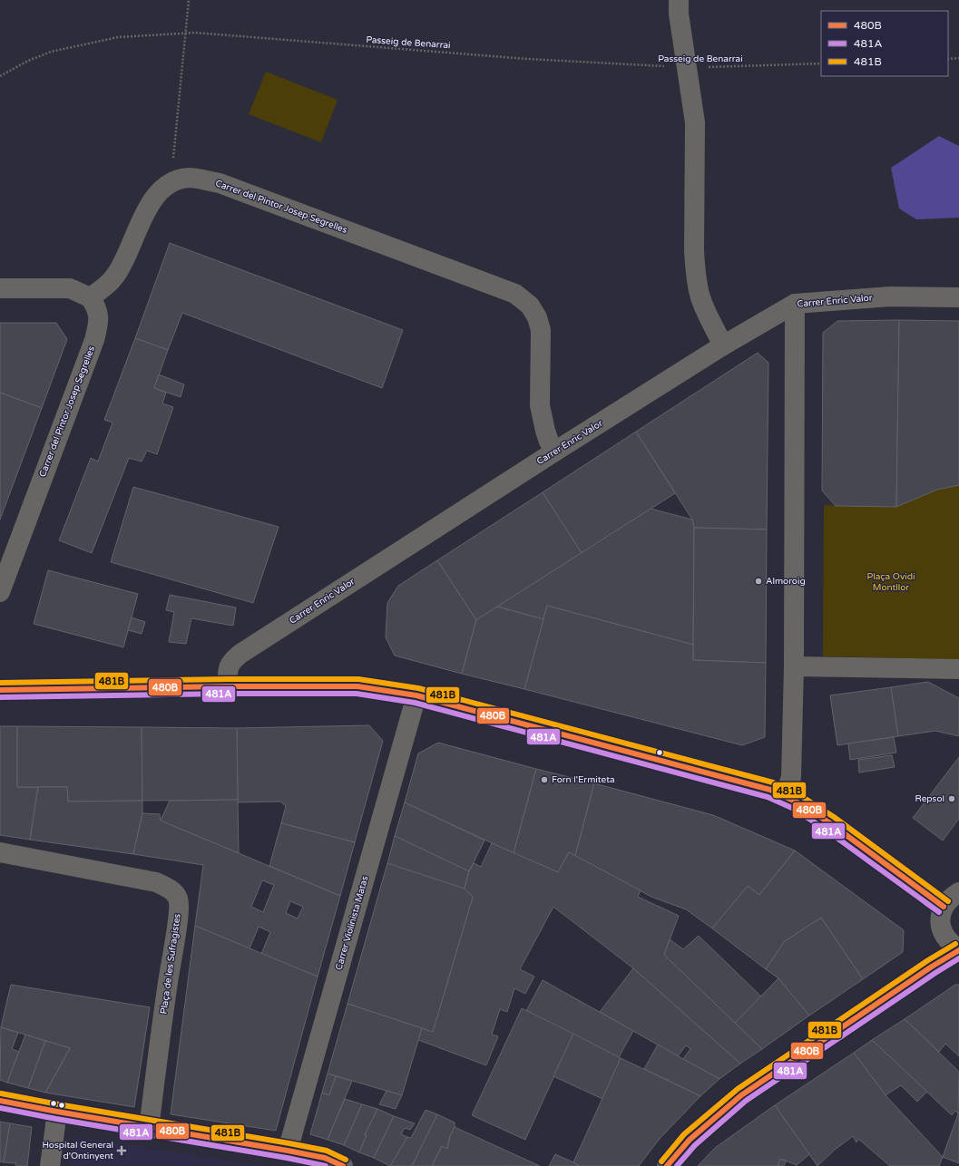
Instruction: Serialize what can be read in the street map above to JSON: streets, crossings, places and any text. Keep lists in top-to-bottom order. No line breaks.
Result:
{"streets":{"street":["Carrer del Pintor Josep Segrelles","Carrer Enric Valor","Carrer Violinista Matas","Plaça de les Sufragistes"],"path":["Passeig de Benarrai"]},"crossings":[["Carrer del Pintor Josep Segrelles","Carrer Enric Valor"]],"parks":["Plaça Ovidi Montllor"],"places":{"other":["Almoroig","Forn l'Ermiteta","Repsol"],"health":["Hospital General d'Ontinyent"]},"lines":["transit line 481B","transit line 480B","transit line 481A"],"legend":["480B","481A","481B"]}
